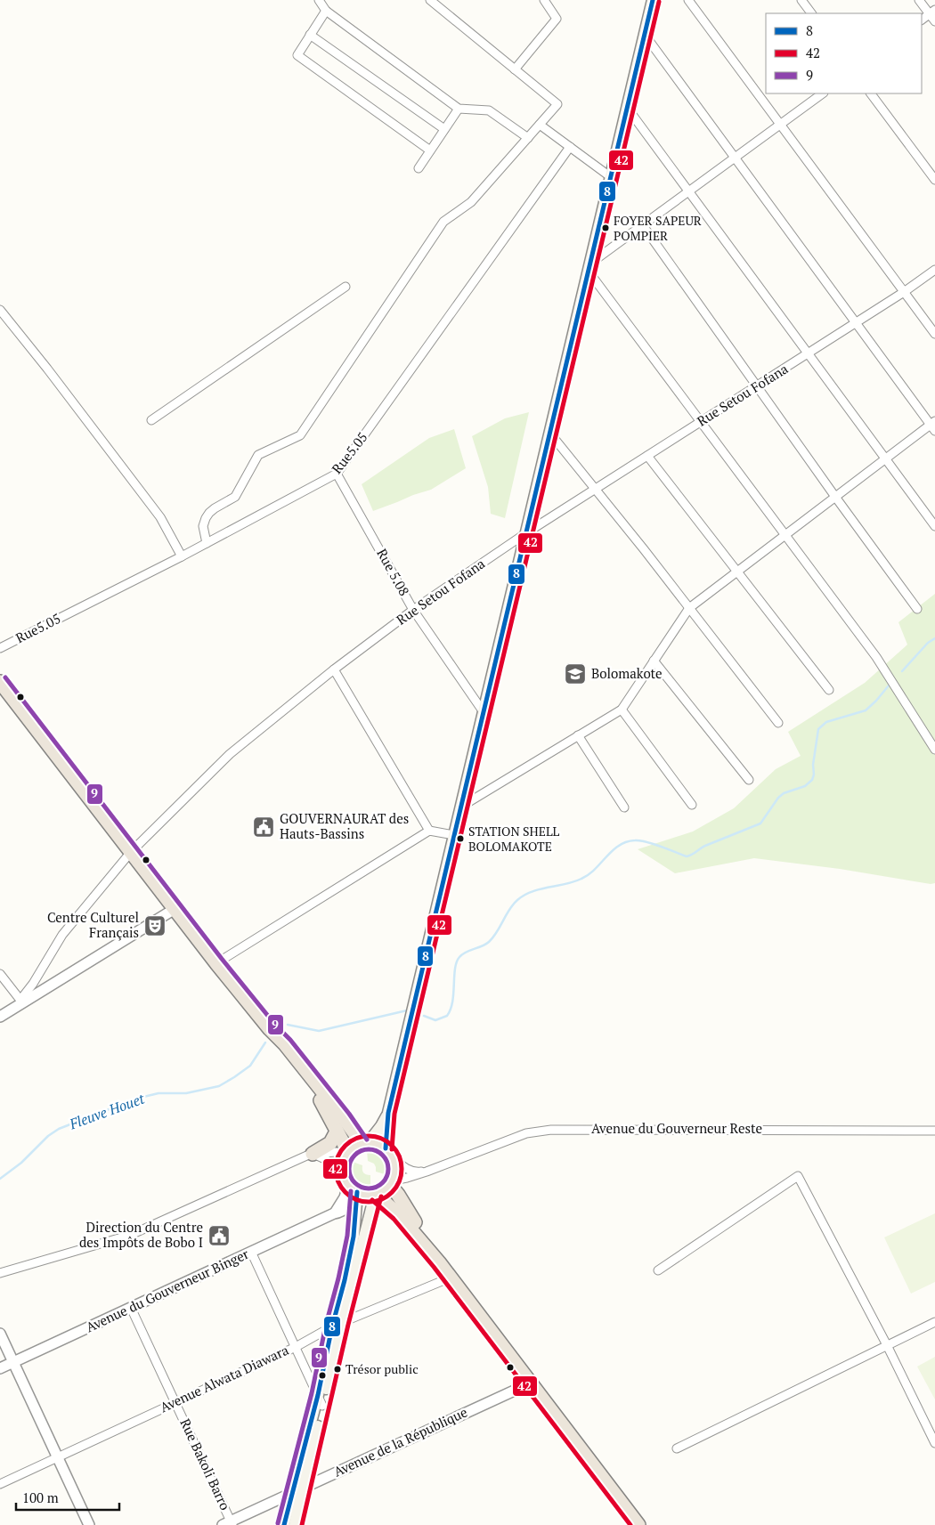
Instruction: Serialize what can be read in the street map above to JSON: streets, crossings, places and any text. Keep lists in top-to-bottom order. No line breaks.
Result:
{"streets":{"street":["Rue Setou Fofana","Rue5.05","Rue 5.08","Avenue du Gouverneur Reste","Avenue du Gouverneur Binger","Avenue Alwata Diawara","Avenue de la République","Rue Bakoli Barro"]},"crossings":[["Rue Setou Fofana","Rue 5.08"],["Rue5.05","Rue 5.08"],["Avenue du Gouverneur Reste","Avenue du Gouverneur Binger"],["Avenue du Gouverneur Binger","Rue Bakoli Barro"],["Avenue Alwata Diawara","Rue Bakoli Barro"],["Avenue de la République","Rue Bakoli Barro"]],"water":["Fleuve Houet"],"places":{"other":["FOYER SAPEUR POMPIER","STATION SHELL BOLOMAKOTE","Trésor public"],"school or university":["Bolomakote"],"public building":["GOUVERNAURAT des Hauts-Bassins","Direction du Centre des Impôts de Bobo I"],"theatre":["Centre Culturel Français"]},"lines":["transit line 8","transit line 42","transit line 9"],"legend":["8","42","9"],"scale_bar":"100 m"}
